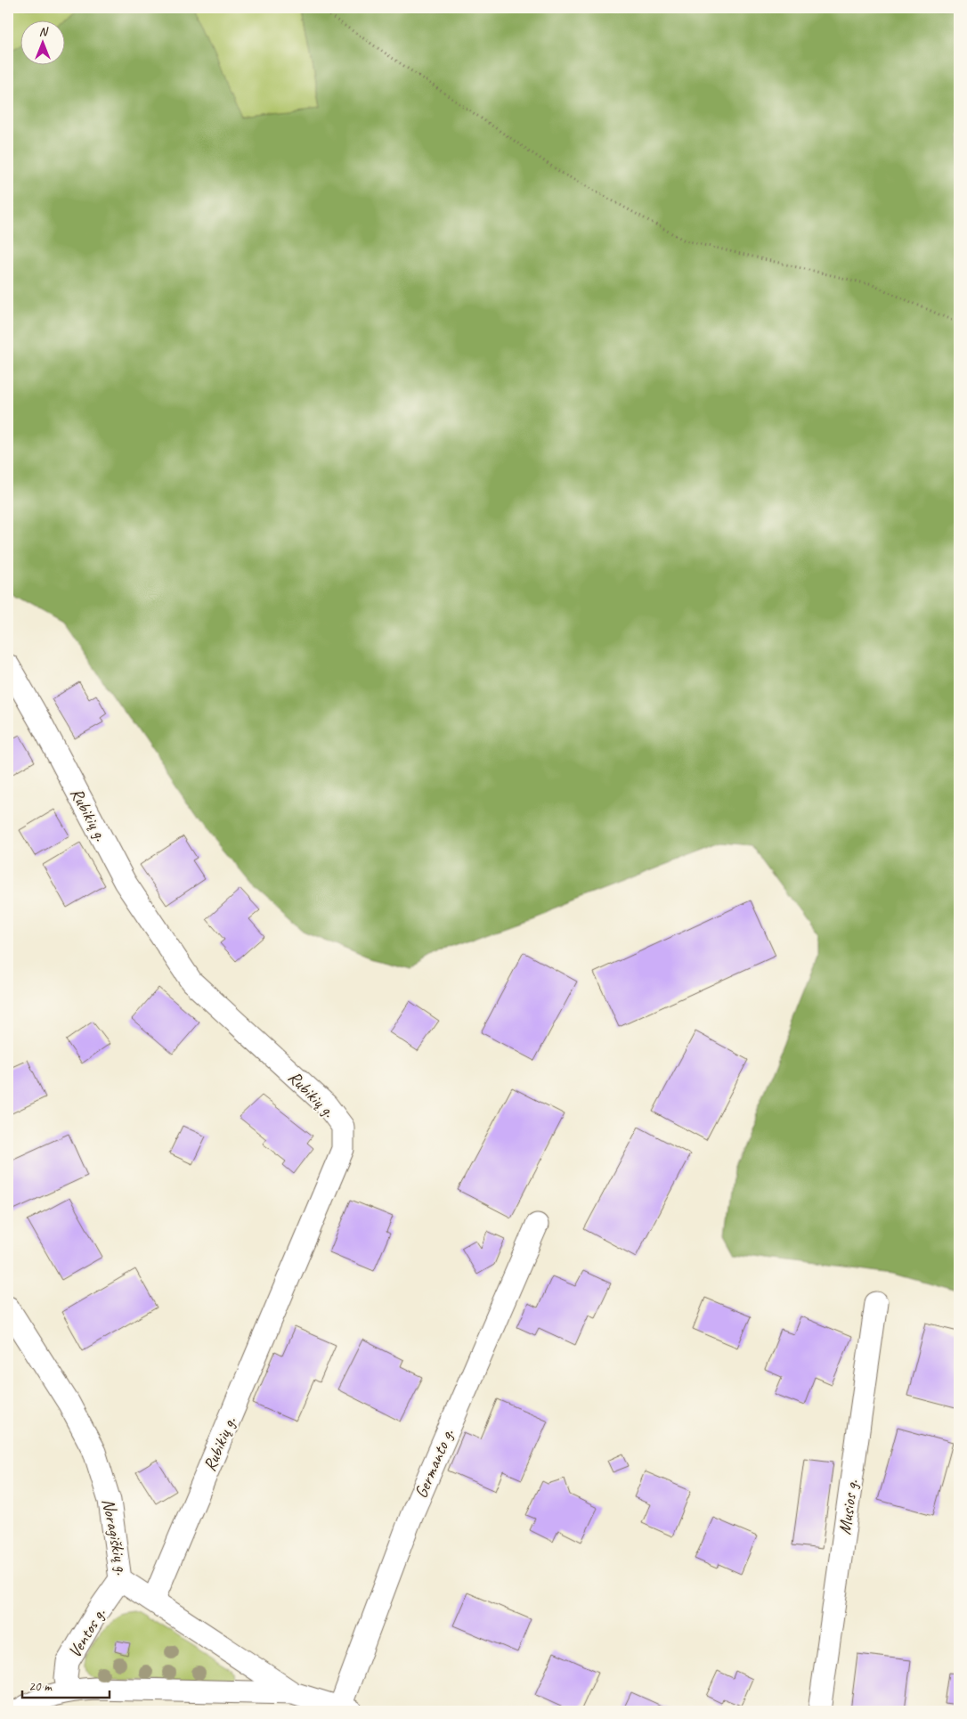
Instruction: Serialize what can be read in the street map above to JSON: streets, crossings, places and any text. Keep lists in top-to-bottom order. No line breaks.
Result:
{"streets":{"street":["Rubikių g.","Germanto g.","Musios g.","Noragiškių g.","Ventos g."]},"crossings":[["Rubikių g.","Noragiškių g."],["Germanto g.","Noragiškių g."],["Noragiškių g.","Ventos g."]],"scale_bar":"20 m","north":"top"}
